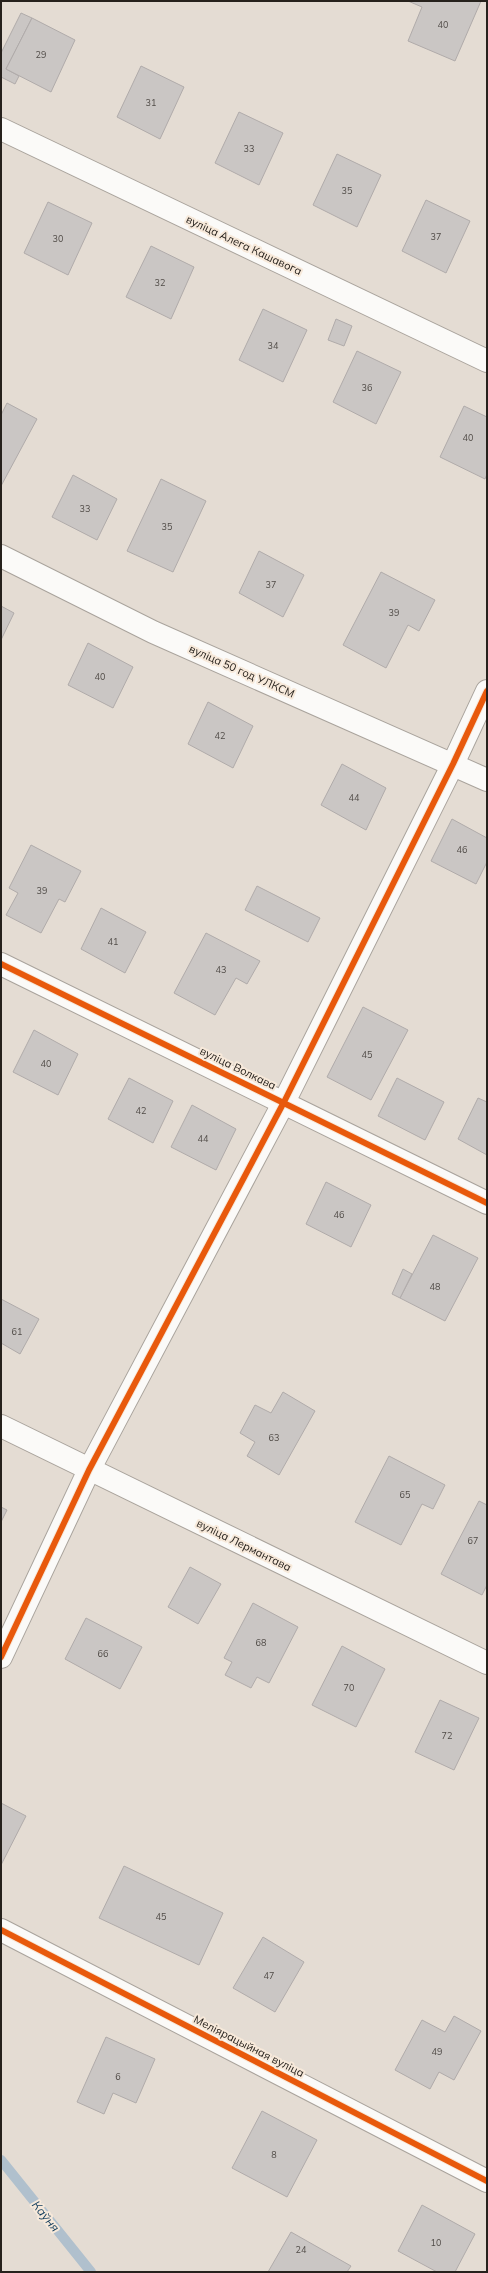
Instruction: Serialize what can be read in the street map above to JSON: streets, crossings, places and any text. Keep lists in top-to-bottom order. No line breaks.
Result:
{"streets":{"street":["вуліца Алега Кашавога","вуліца 50 год УЛКСМ","вуліца Волкава","вуліца Лермантава","Меліярацыйная вуліца"]},"water":["Каўня"],"house_numbers":["40","29","31","33","35","37","30","32","34","36","40","33","35","37","39","40","42","44","46","39","41","43","45","40","42","44","46","48","61","63","65","67","68","66","70","72","45","47","49","6","8","10","24"]}
